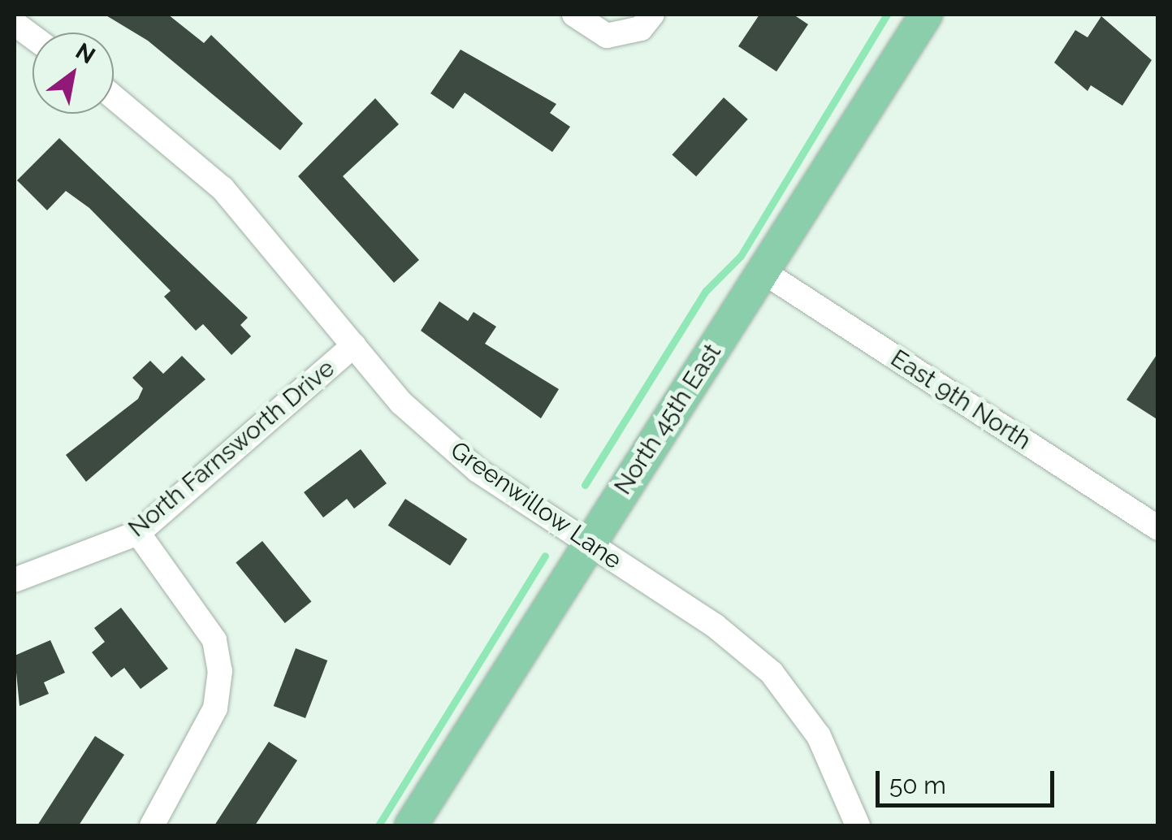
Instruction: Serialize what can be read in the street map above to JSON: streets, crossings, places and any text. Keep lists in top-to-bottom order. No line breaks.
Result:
{"streets":{"main road":["North 45th East"],"street":["East 9th North","North Farnsworth Drive","Greenwillow Lane"]},"crossings":[["East 9th North","North 45th East"],["North 45th East","Greenwillow Lane"],["North Farnsworth Drive","Greenwillow Lane"]],"scale_bar":"50 m","north":"top right"}
